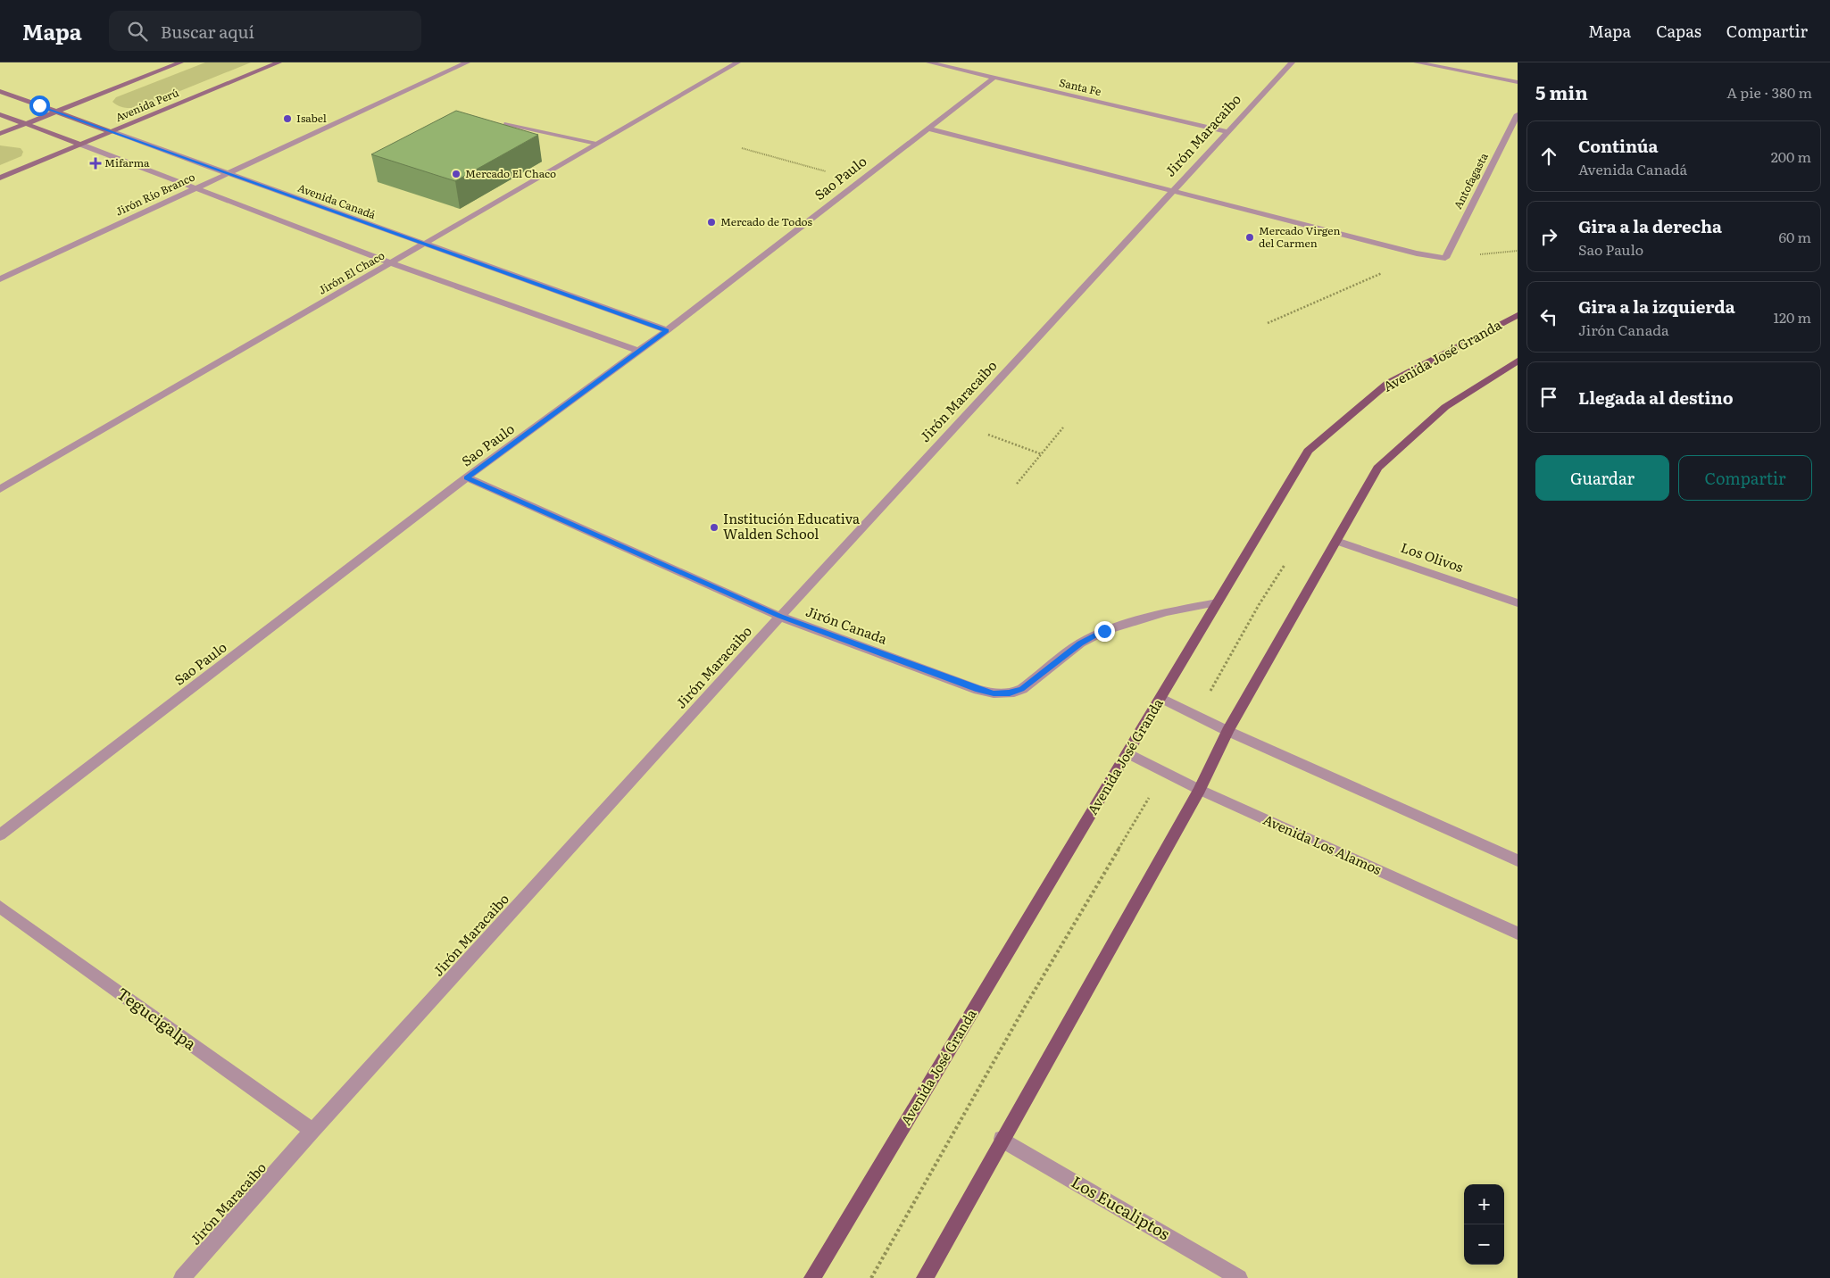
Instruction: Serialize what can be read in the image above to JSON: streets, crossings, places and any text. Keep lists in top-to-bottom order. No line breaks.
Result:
{"streets":{"main road":["Avenida Perú","Avenida Canadá","Avenida José Granda"],"street":["Santa Fe","Jirón Maracaibo","Sao Paulo","Antofagasta","Jirón Río Branco","Jirón El Chaco","Los Olivos","Jirón Canada","Avenida Los Alamos","Tegucigalpa","Los Eucaliptos"]},"crossings":[["Santa Fe","Jirón Maracaibo"],["Santa Fe","Sao Paulo"],["Avenida Perú","Avenida Canadá"],["Jirón Maracaibo","Antofagasta"],["Jirón Maracaibo","Jirón Canada"],["Jirón Maracaibo","Tegucigalpa"],["Sao Paulo","Avenida Canadá"],["Sao Paulo","Jirón Canada"],["Jirón Río Branco","Avenida Canadá"],["Avenida Canadá","Jirón El Chaco"],["Avenida José Granda","Jirón Canada"],["Avenida José Granda","Avenida Los Alamos"]],"places":{"other":["Isabel","Mercado El Chaco","Mercado de Todos","Mercado Virgen del Carmen","Institución Educativa Walden School"],"health":["Mifarma"]},"page":{"header":"Mapa","search":"Buscar aquí","nav":["Mapa","Capas","Compartir"],"heading":["5 min","A pie · 380 m"],"list":[["Continúa","Avenida Canadá","200 m"],["Gira a la derecha","Sao Paulo","60 m"],["Gira a la izquierda","Jirón Canada","120 m"],"Llegada al destino"],"buttons":["Guardar","Compartir"],"map_buttons":["+","−"]}}
